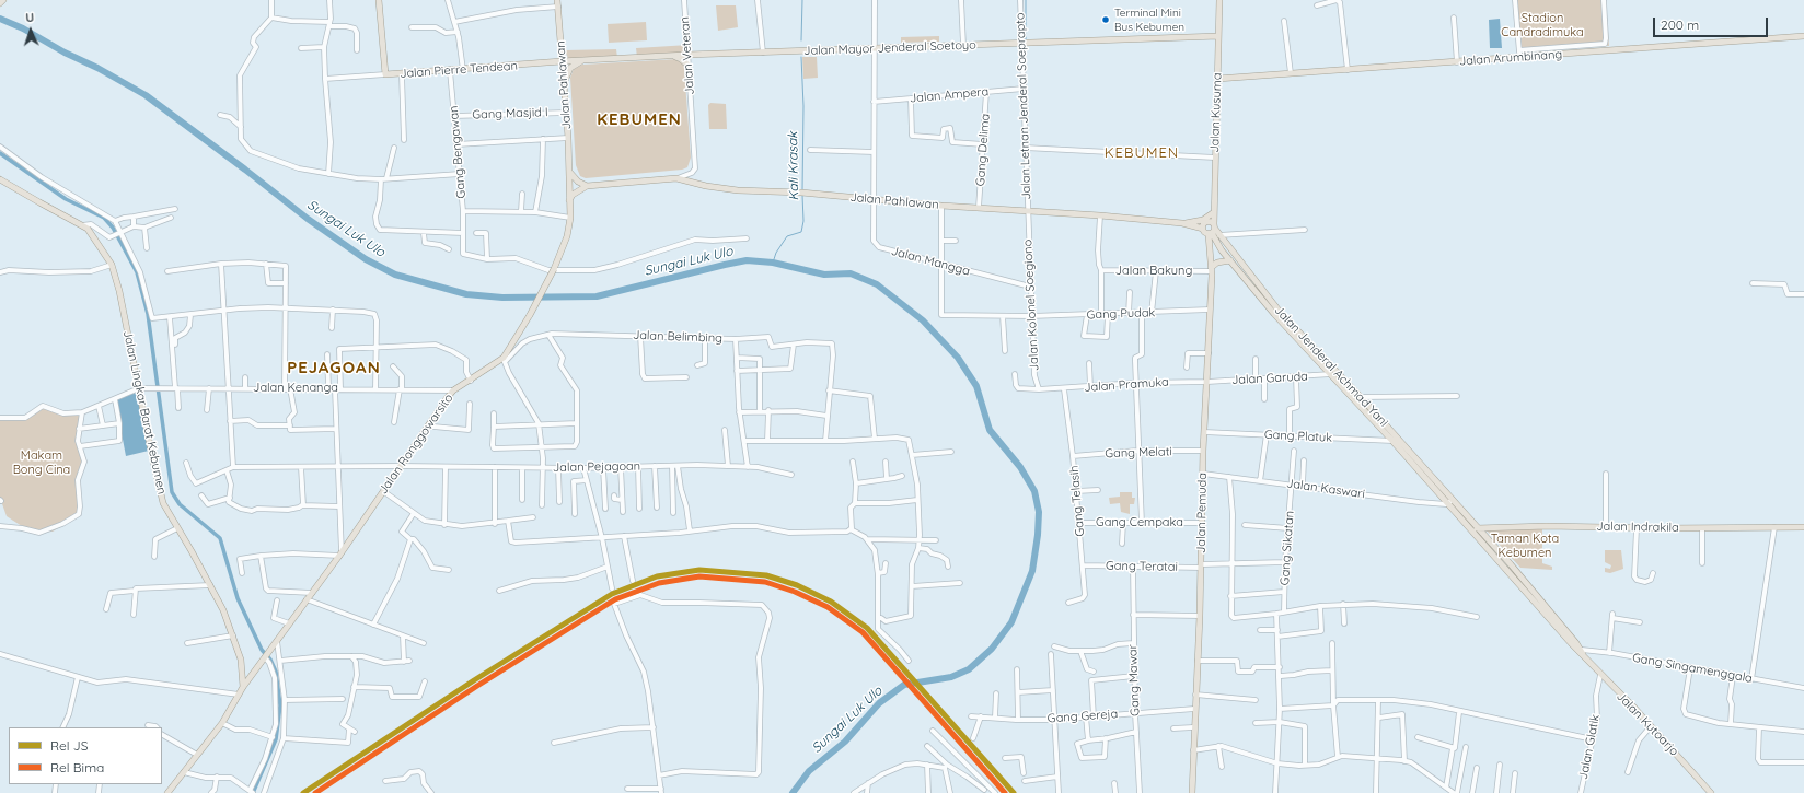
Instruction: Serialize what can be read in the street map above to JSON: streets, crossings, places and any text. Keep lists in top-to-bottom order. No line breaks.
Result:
{"streets":{"main road":["Jalan Mayor Jenderal Soetoyo","Jalan Arumbinang","Jalan Pierre Tendean","Jalan Pahlawan","Jalan Kusuma","Jalan Jenderal Achmad Yani","Jalan Lingkar Barat Kebumen","Jalan Ronggowarsito","Jalan Pemuda","Jalan Indrakila","Jalan Kutoarjo"],"street":["Jalan Veteran","Jalan Ampera","Jalan Letnan Jenderal Soeprapto","Gang Masjid I","Gang Delima","Gang Bengawan","Jalan Mangga","Jalan Bakung","Jalan Kolonel Soegiono","Gang Pudak","Jalan Belimbing","Jalan Garuda","Jalan Pramuka","Jalan Kenanga","Gang Platuk","Gang Melati","Jalan Pejagoan","Jalan Kaswari","Gang Telasih","Gang Cempaka","Gang Sikatan","Gang Teratai","Gang Singamenggala","Gang Mawar","Gang Gereja","Jalan Glatik"]},"crossings":[["Jalan Mayor Jenderal Soetoyo","Jalan Veteran"],["Jalan Mayor Jenderal Soetoyo","Jalan Pierre Tendean"],["Jalan Mayor Jenderal Soetoyo","Jalan Pahlawan"],["Jalan Mayor Jenderal Soetoyo","Jalan Letnan Jenderal Soeprapto"],["Jalan Mayor Jenderal Soetoyo","Jalan Kusuma"],["Jalan Mayor Jenderal Soetoyo","Gang Masjid I"],["Jalan Veteran","Jalan Pahlawan"],["Jalan Veteran","Gang Masjid I"],["Jalan Arumbinang","Jalan Kusuma"],["Jalan Pierre Tendean","Jalan Pahlawan"],["Jalan Pierre Tendean","Gang Bengawan"],["Jalan Pahlawan","Jalan Letnan Jenderal Soeprapto"],["Jalan Pahlawan","Gang Masjid I"],["Jalan Pahlawan","Gang Delima"],["Jalan Pahlawan","Jalan Mangga"],["Jalan Pahlawan","Jalan Bakung"],["Jalan Pahlawan","Jalan Kolonel Soegiono"],["Jalan Pahlawan","Jalan Ronggowarsito"],["Jalan Ampera","Jalan Letnan Jenderal Soeprapto"],["Jalan Ampera","Gang Delima"],["Jalan Letnan Jenderal Soeprapto","Jalan Kolonel Soegiono"],["Jalan Kusuma","Jalan Bakung"],["Jalan Kusuma","Jalan Jenderal Achmad Yani"],["Jalan Kusuma","Jalan Pemuda"],["Gang Masjid I","Gang Bengawan"],["Jalan Mangga","Jalan Kolonel Soegiono"],["Jalan Mangga","Gang Pudak"],["Jalan Bakung","Jalan Pemuda"],["Jalan Kolonel Soegiono","Gang Pudak"],["Jalan Kolonel Soegiono","Jalan Pramuka"],["Gang Pudak","Jalan Pemuda"],["Jalan Belimbing","Jalan Ronggowarsito"],["Jalan Belimbing","Jalan Pejagoan"],["Jalan Jenderal Achmad Yani","Jalan Garuda"],["Jalan Jenderal Achmad Yani","Gang Platuk"],["Jalan Jenderal Achmad Yani","Jalan Kaswari"],["Jalan Jenderal Achmad Yani","Jalan Indrakila"],["Jalan Jenderal Achmad Yani","Gang Singamenggala"],["Jalan Jenderal Achmad Yani","Jalan Kutoarjo"],["Jalan Garuda","Jalan Pramuka"],["Jalan Garuda","Jalan Pemuda"],["Jalan Pramuka","Gang Telasih"],["Jalan Pramuka","Jalan Pemuda"],["Jalan Kenanga","Jalan Lingkar Barat Kebumen"],["Jalan Kenanga","Jalan Ronggowarsito"],["Jalan Lingkar Barat Kebumen","Jalan Ronggowarsito"],["Gang Platuk","Jalan Pemuda"],["Jalan Ronggowarsito","Jalan Pejagoan"],["Gang Melati","Gang Telasih"],["Gang Melati","Jalan Pemuda"],["Jalan Kaswari","Jalan Pemuda"],["Jalan Kaswari","Gang Sikatan"],["Gang Telasih","Gang Cempaka"],["Gang Telasih","Gang Teratai"],["Jalan Pemuda","Gang Cempaka"],["Jalan Pemuda","Gang Teratai"],["Jalan Pemuda","Gang Gereja"],["Gang Sikatan","Gang Teratai"],["Gang Teratai","Gang Mawar"],["Gang Singamenggala","Jalan Kutoarjo"],["Gang Mawar","Gang Gereja"],["Jalan Kutoarjo","Jalan Glatik"]],"districts":["KEBUMEN","KEBUMEN","PEJAGOAN"],"water":["Kali Krasak","Sungai Luk Ulo"],"parks":["Stadion Candradimuka","Makam Bong Cina","Taman Kota Kebumen"],"places":["Terminal Mini Bus Kebumen"],"lines":["rail line JS","rail line Bima"],"legend":["Rel JS","Rel Bima"],"scale_bar":"200 m","north":"top"}
